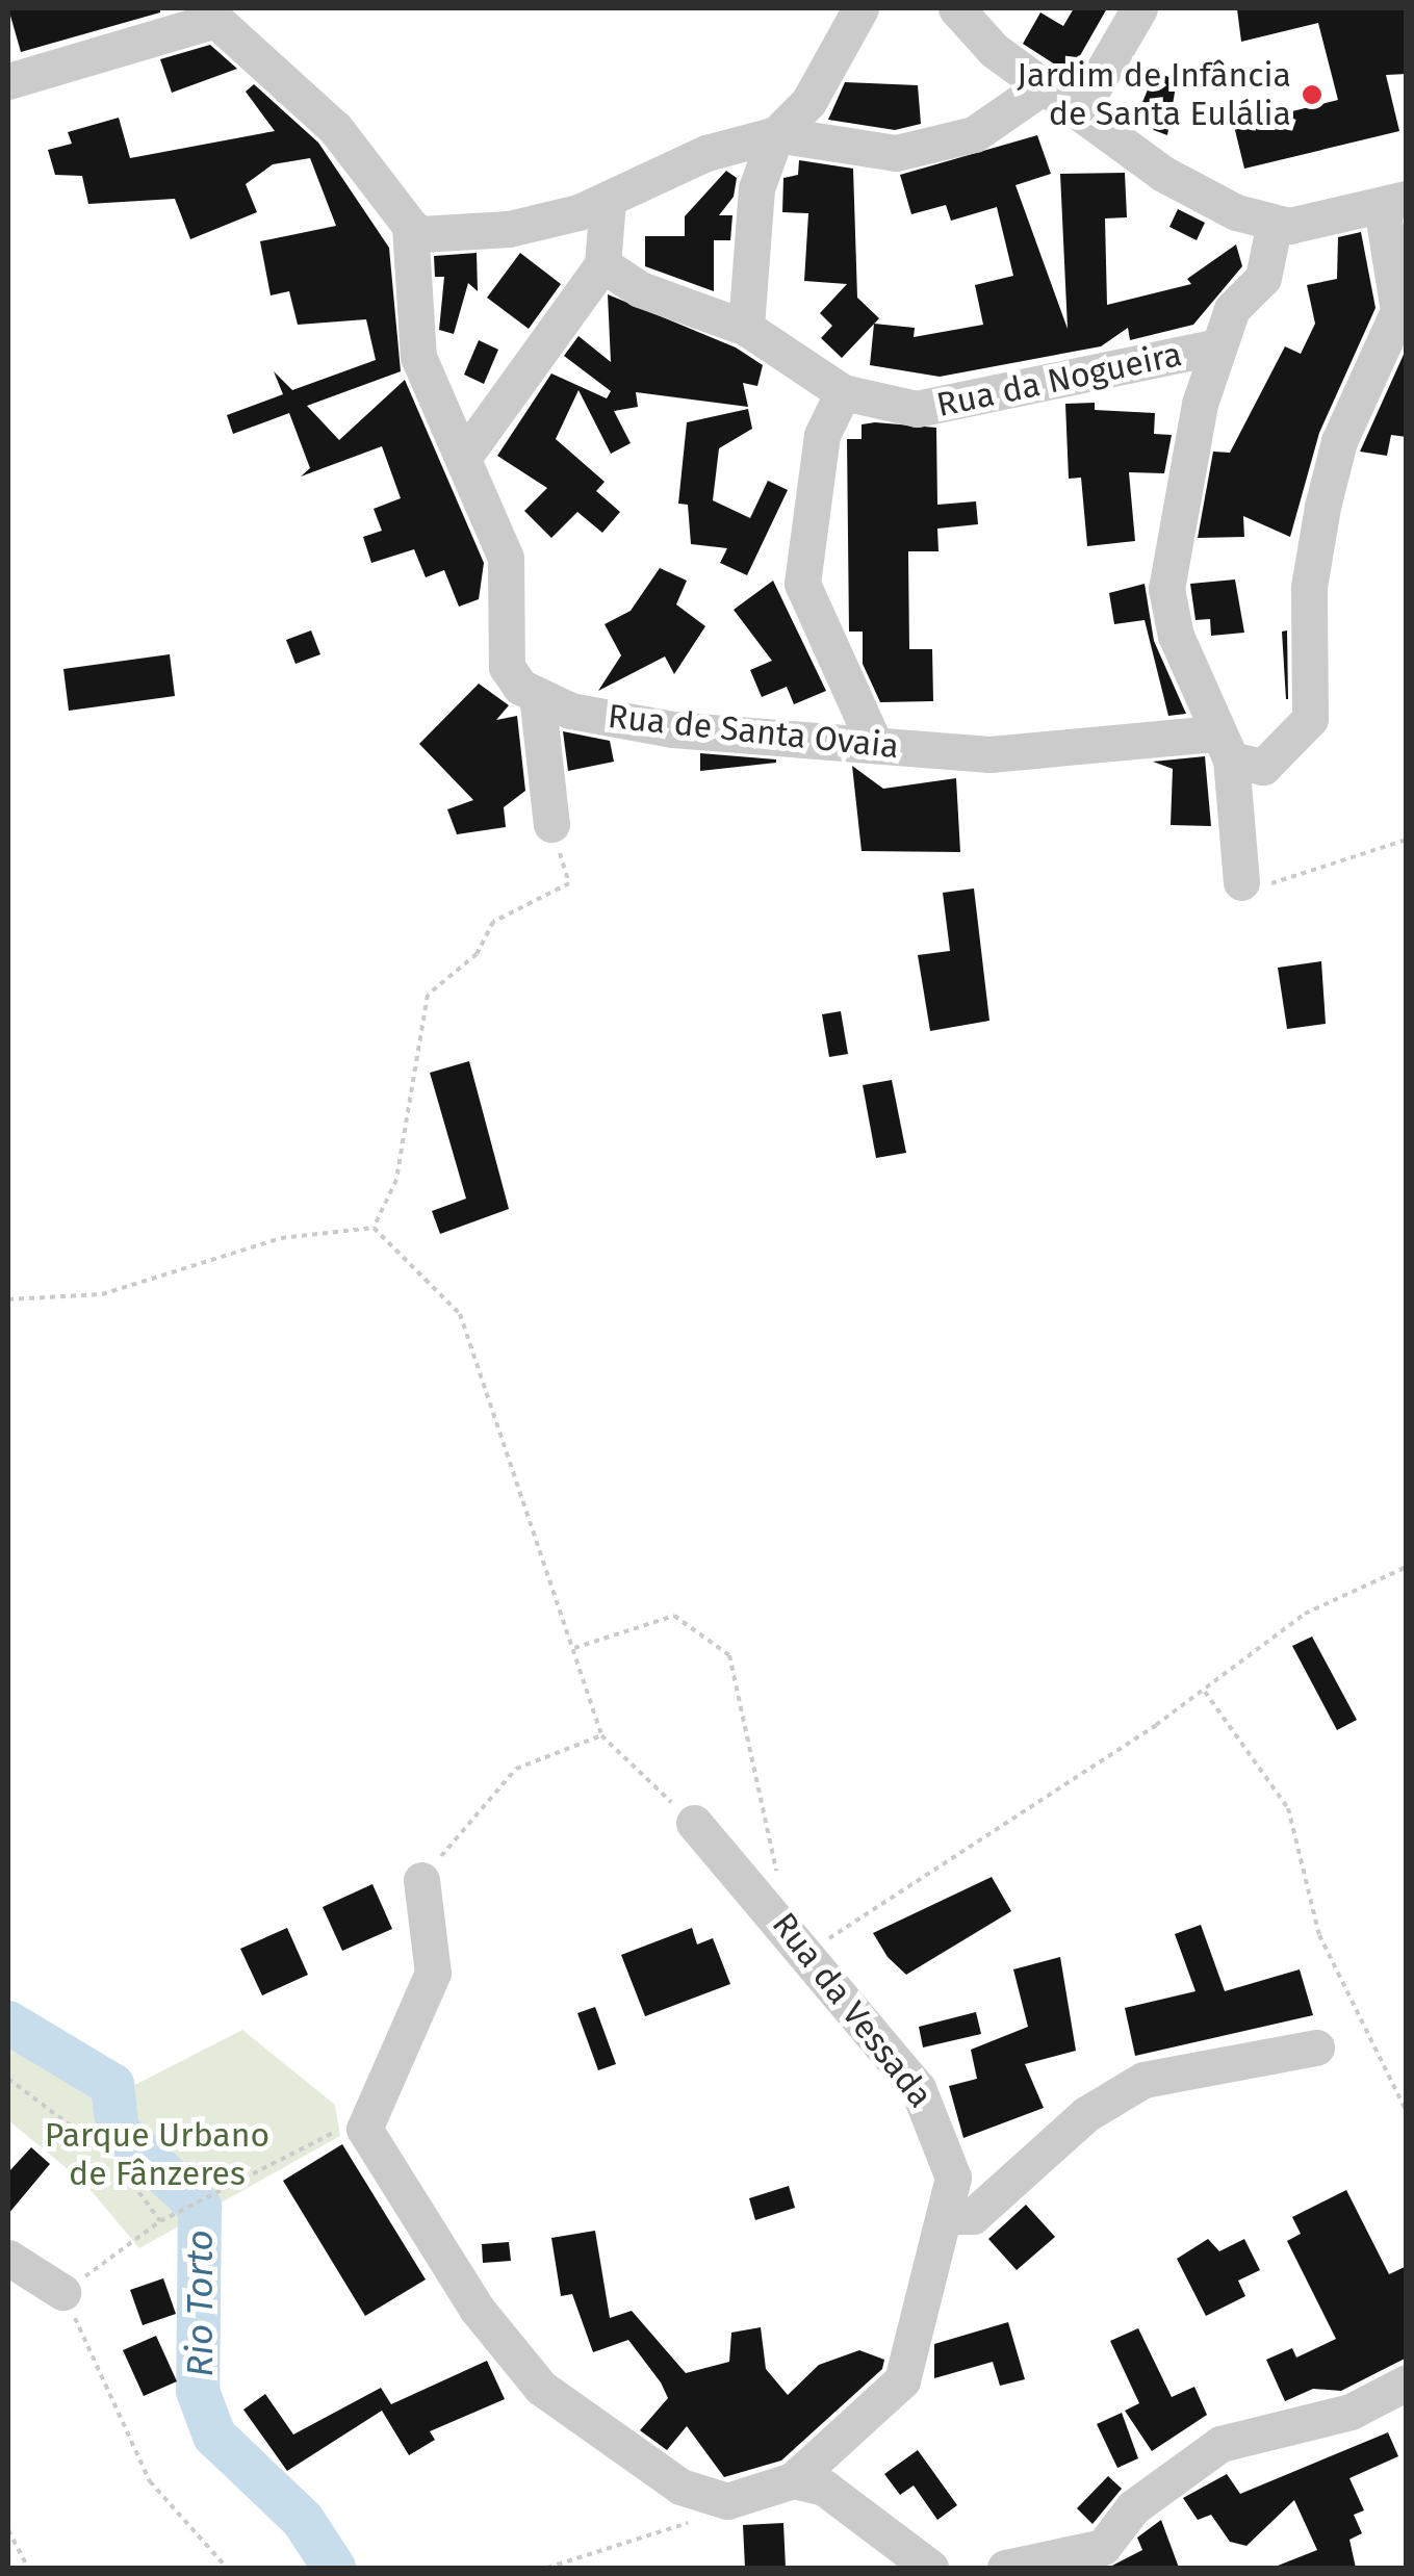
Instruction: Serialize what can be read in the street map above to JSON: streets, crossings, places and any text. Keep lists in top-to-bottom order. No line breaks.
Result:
{"streets":{"street":["Rua da Nogueira","Rua de Santa Ovaia","Rua da Vessada"]},"water":["Rio Torto"],"parks":["Parque Urbano de Fânzeres"],"places":["Jardim de Infância de Santa Eulália"]}
